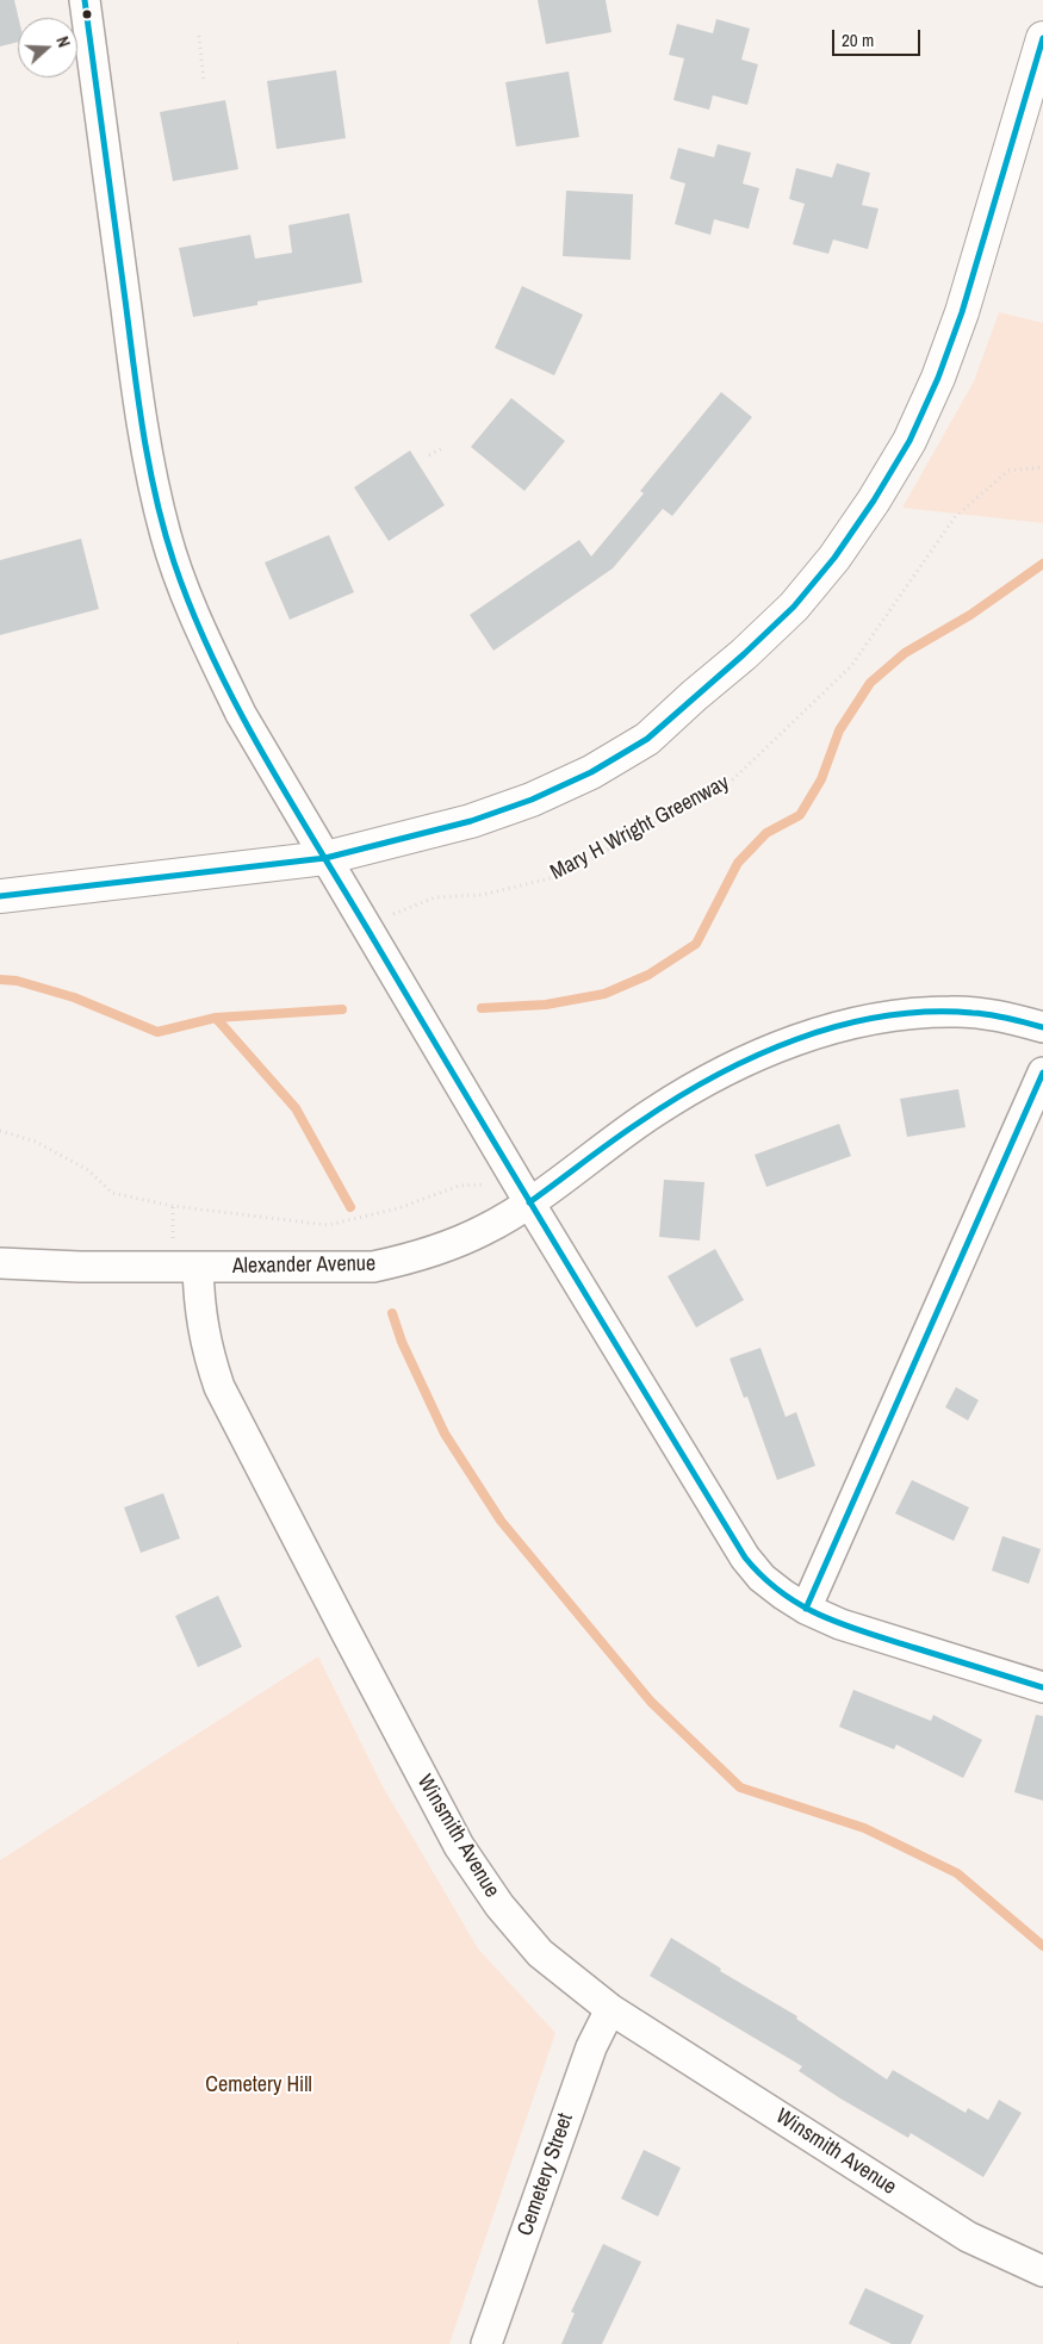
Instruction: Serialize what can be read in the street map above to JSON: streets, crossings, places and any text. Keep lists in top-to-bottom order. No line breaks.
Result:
{"streets":{"street":["Alexander Avenue","Winsmith Avenue","Cemetery Street"],"path":["Mary H Wright Greenway"]},"crossings":[["Alexander Avenue","Winsmith Avenue"],["Winsmith Avenue","Cemetery Street"]],"parks":["Cemetery Hill"],"scale_bar":"20 m","north":"right"}
